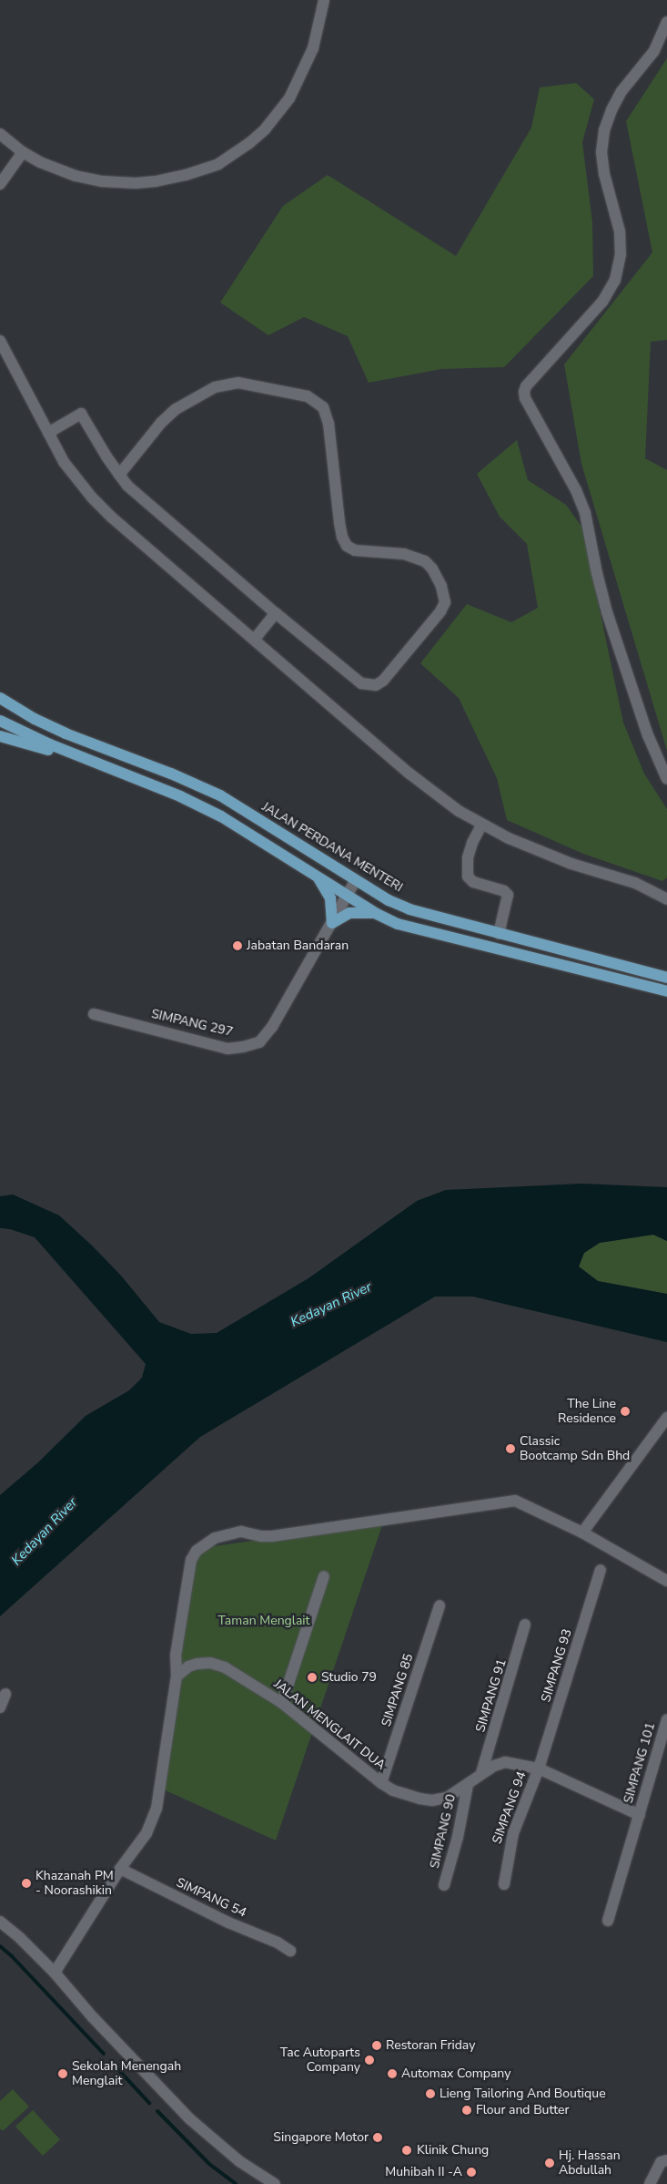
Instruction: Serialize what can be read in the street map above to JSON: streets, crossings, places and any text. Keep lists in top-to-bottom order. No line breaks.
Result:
{"streets":{"main road":["JALAN PERDANA MENTERI"],"street":["SIMPANG 297","SIMPANG 93","SIMPANG 85","SIMPANG 91","JALAN MENGLAIT DUA","SIMPANG 101","SIMPANG 94","SIMPANG 90","SIMPANG 54"]},"crossings":[["JALAN PERDANA MENTERI","SIMPANG 297"],["SIMPANG 93","JALAN MENGLAIT DUA"],["SIMPANG 93","SIMPANG 94"],["SIMPANG 85","JALAN MENGLAIT DUA"],["SIMPANG 91","JALAN MENGLAIT DUA"],["JALAN MENGLAIT DUA","SIMPANG 101"],["JALAN MENGLAIT DUA","SIMPANG 94"],["JALAN MENGLAIT DUA","SIMPANG 90"]],"water":["Kedayan River"],"parks":["Taman Menglait"],"places":["Jabatan Bandaran","The Line Residence","Classic Bootcamp Sdn Bhd","Studio 79","Khazanah PM - Noorashikin","Restoran Friday","Tac Autoparts Company","Sekolah Menengah Menglait","Automax Company","Lieng Tailoring And Boutique","Flour and Butter","Singapore Motor","Klinik Chung","Hj. Hassan Abdullah","Muhibah II -A"]}
